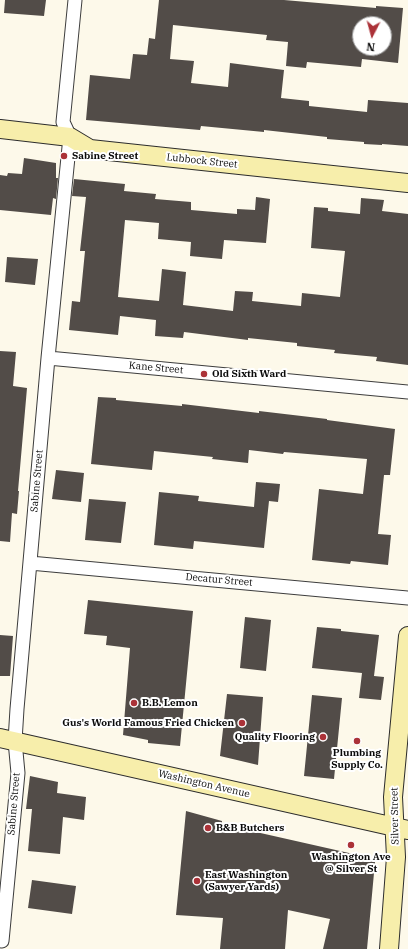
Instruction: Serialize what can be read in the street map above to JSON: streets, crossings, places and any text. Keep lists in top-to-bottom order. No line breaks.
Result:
{"streets":{"street":["Lubbock Street","Kane Street","Sabine Street","Decatur Street","Washington Avenue","Silver Street"]},"crossings":[["Lubbock Street","Sabine Street"],["Kane Street","Sabine Street"],["Sabine Street","Decatur Street"],["Sabine Street","Washington Avenue"],["Washington Avenue","Silver Street"]],"places":["Sabine Street","Old Sixth Ward","B.B. Lemon","Gus's World Famous Fried Chicken","Quality Flooring","Plumbing Supply Co.","B&B Butchers","Washington Ave @ Silver St","East Washington (Sawyer Yards)"],"north":"bottom"}
